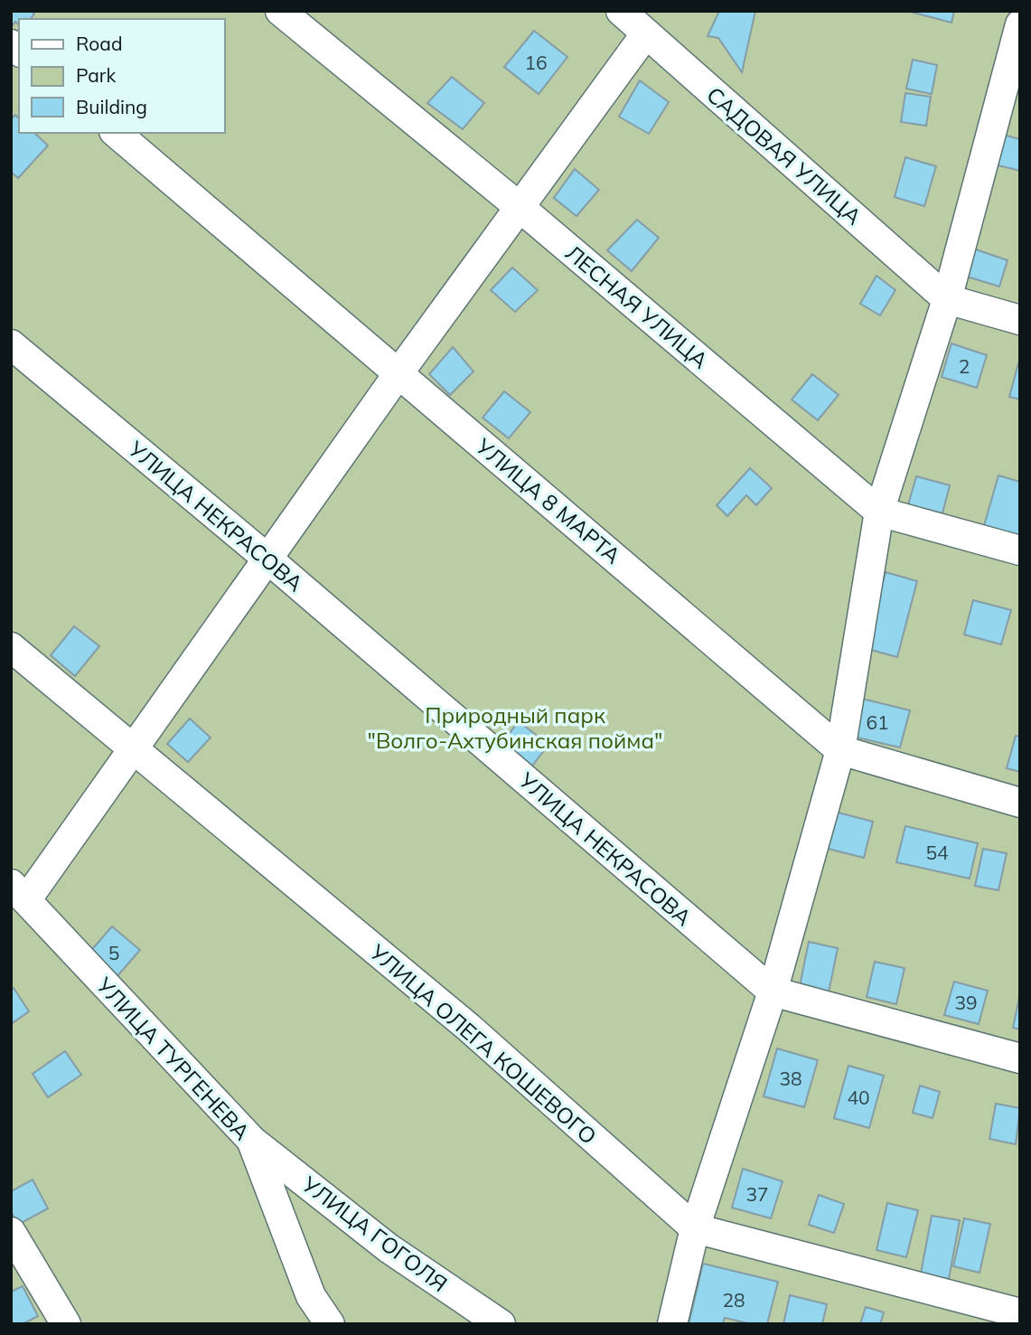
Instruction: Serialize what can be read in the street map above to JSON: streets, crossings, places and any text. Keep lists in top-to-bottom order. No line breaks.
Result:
{"streets":{"street":["САДОВАЯ УЛИЦА","ЛЕСНАЯ УЛИЦА","УЛИЦА 8 МАРТА","УЛИЦА НЕКРАСОВА","УЛИЦА ОЛЕГА КОШЕВОГО","УЛИЦА ТУРГЕНЕВА","УЛИЦА ГОГОЛЯ"]},"crossings":[["УЛИЦА ТУРГЕНЕВА","УЛИЦА ГОГОЛЯ"]],"parks":["Природный парк \"Волго-Ахтубинская пойма\""],"house_numbers":["16","2","61","54","5","39","38","40","37","28"],"legend":["Road","Park","Building"]}
